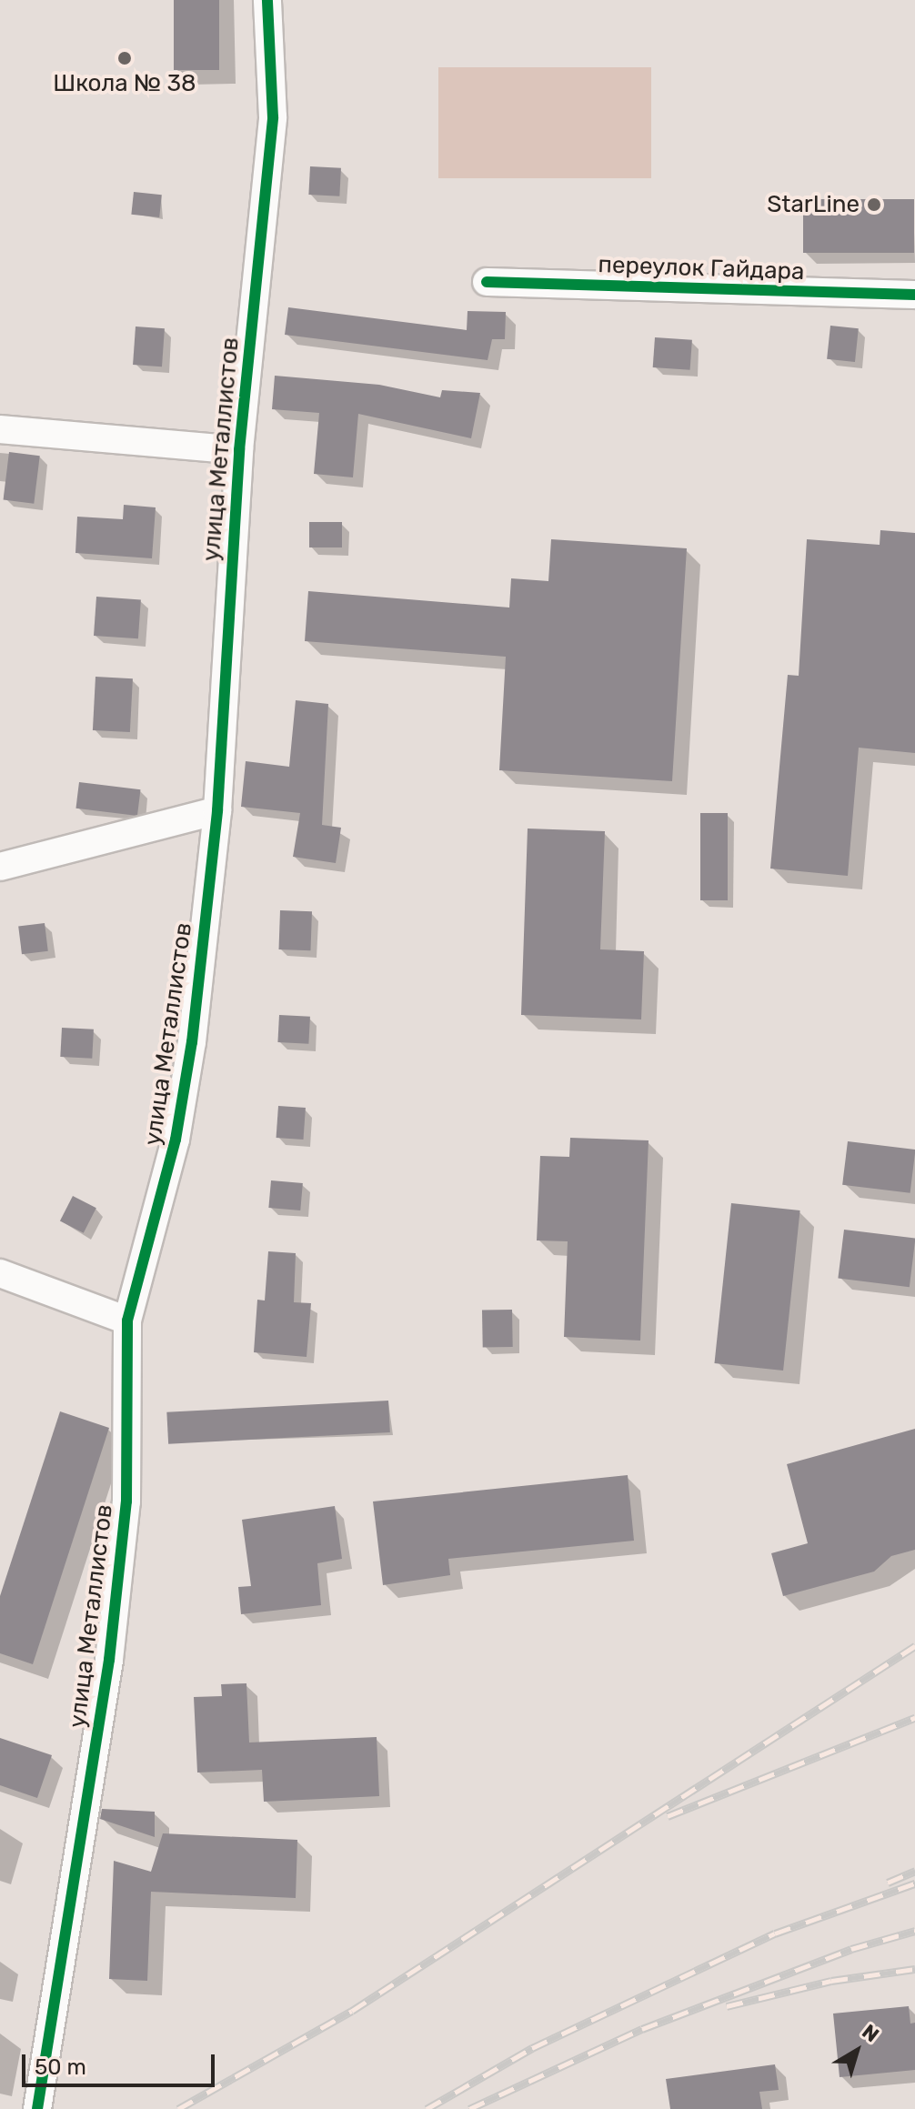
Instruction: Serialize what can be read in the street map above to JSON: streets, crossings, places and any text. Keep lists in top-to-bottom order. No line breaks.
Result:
{"streets":{"street":["переулок Гайдара","улица Металлистов"]},"places":["Школа № 38","StarLine"],"scale_bar":"50 m","north":"top right"}
